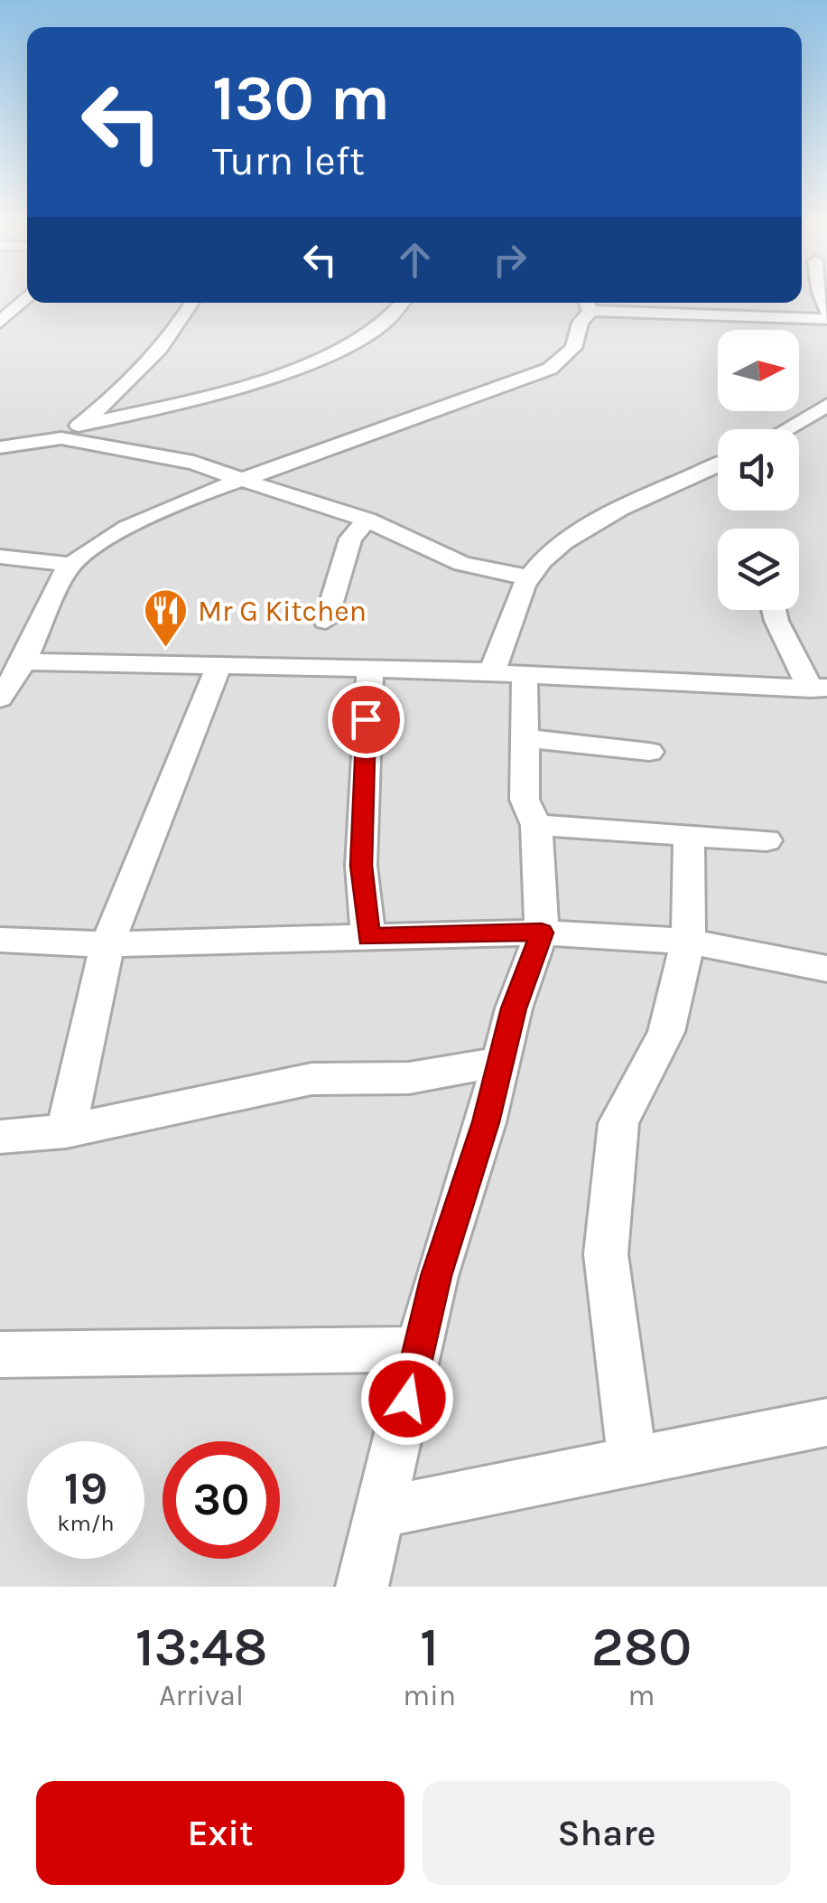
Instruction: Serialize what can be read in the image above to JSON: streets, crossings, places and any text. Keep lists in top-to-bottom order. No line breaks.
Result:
{"places":{"restaurant":["Mr G Kitchen"]},"north":"right","page":{"turn":["130 m","Turn left"],"speed":"19 km/h","limit":"30","eta":["13:48","Arrival","1","min","280","m"],"buttons":["Exit","Share"]}}
